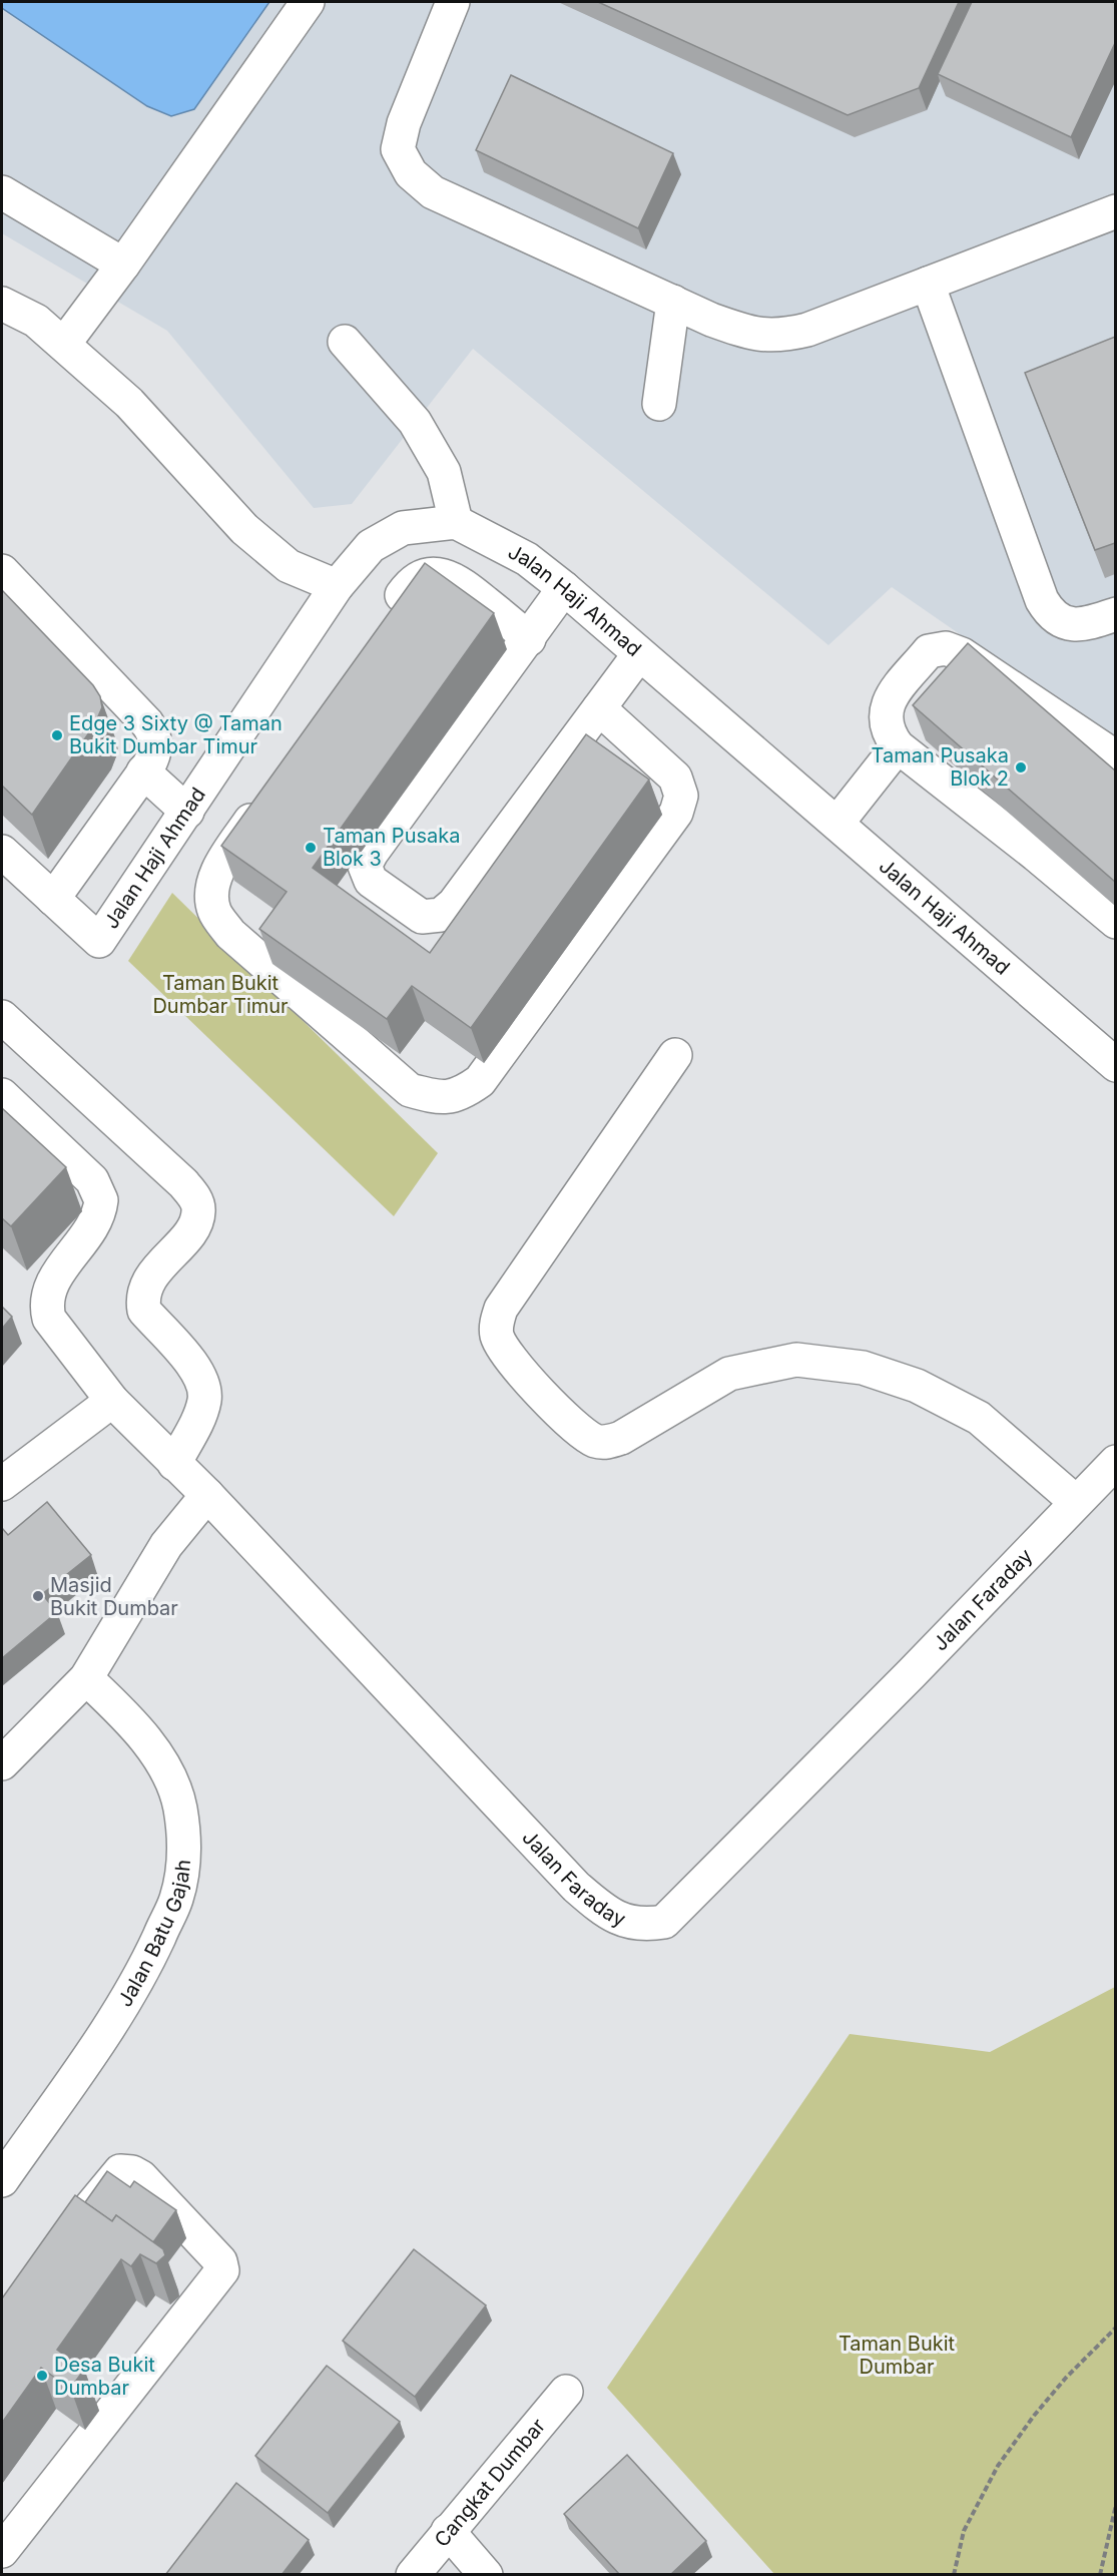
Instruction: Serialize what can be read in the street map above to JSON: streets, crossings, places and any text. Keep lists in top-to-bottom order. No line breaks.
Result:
{"streets":{"street":["Jalan Haji Ahmad","Jalan Faraday","Jalan Batu Gajah","Cangkat Dumbar"]},"parks":["Taman Bukit Dumbar Timur","Taman Bukit Dumbar"],"places":["Edge 3 Sixty @ Taman Bukit Dumbar Timur","Taman Pusaka Blok 2","Taman Pusaka Blok 3","Masjid Bukit Dumbar","Desa Bukit Dumbar"]}
